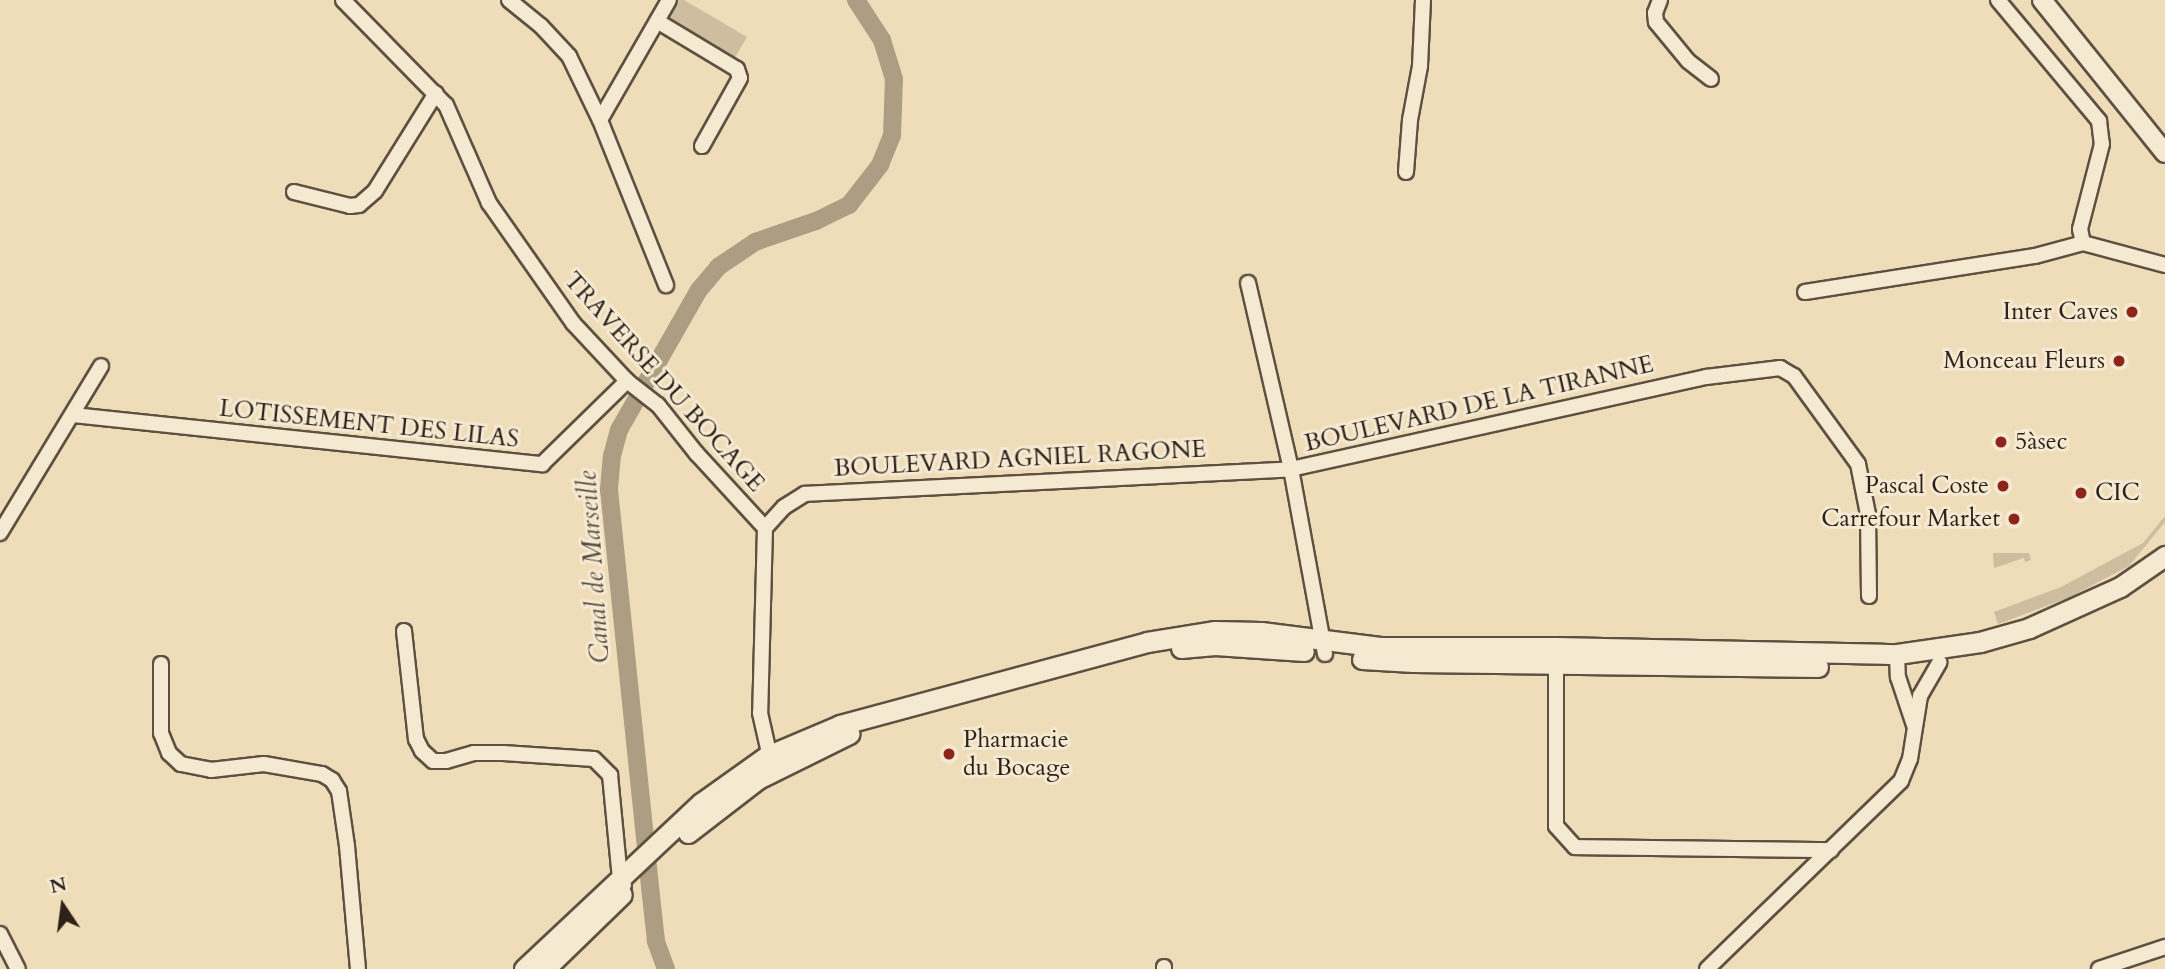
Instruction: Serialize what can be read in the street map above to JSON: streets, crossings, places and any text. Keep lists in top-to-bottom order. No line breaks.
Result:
{"streets":{"street":["TRAVERSE DU BOCAGE","BOULEVARD DE LA TIRANNE","LOTISSEMENT DES LILAS","BOULEVARD AGNIEL RAGONE"]},"crossings":[["TRAVERSE DU BOCAGE","LOTISSEMENT DES LILAS"],["TRAVERSE DU BOCAGE","BOULEVARD AGNIEL RAGONE"],["BOULEVARD DE LA TIRANNE","BOULEVARD AGNIEL RAGONE"]],"water":["Canal de Marseille"],"places":["Inter Caves","Monceau Fleurs","5àsec","Pascal Coste","CIC","Carrefour Market","Pharmacie du Bocage"],"north":"top"}
